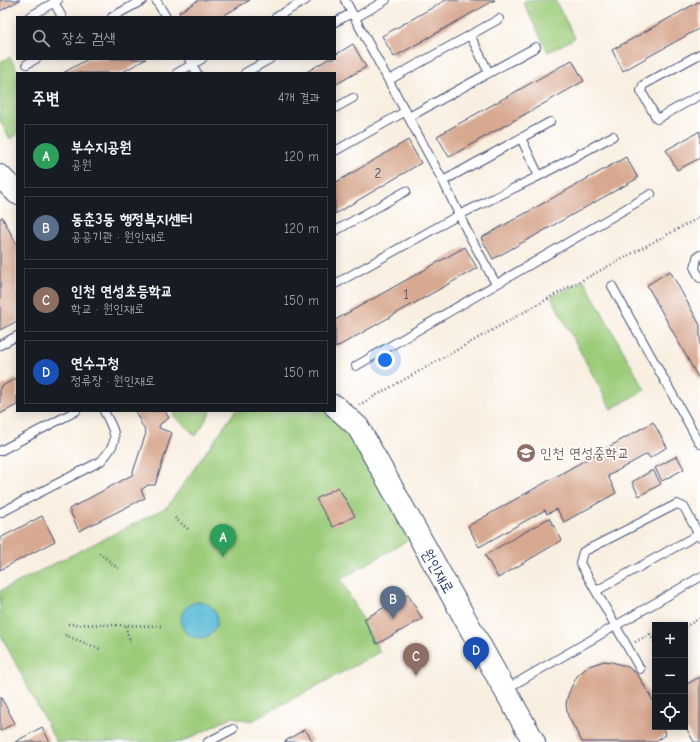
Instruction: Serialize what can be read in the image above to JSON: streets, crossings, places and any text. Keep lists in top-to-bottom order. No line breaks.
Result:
{"streets":{"main road":["원인재로"]},"places":{"school or university":["인천 연성중학교"]},"house_numbers":["2","1"],"page":{"search":"장소 검색","heading":["주변","4개 결과"],"list":[{"mark":"A","name":"부수지공원","note":"공원","value":"120 m"},{"mark":"B","name":"동춘3동 행정복지센터","note":"공공기관 · 원인재로","value":"120 m"},{"mark":"C","name":"인천 연성초등학교","note":"학교 · 원인재로","value":"150 m"},{"mark":"D","name":"연수구청","note":"정류장 · 원인재로","value":"150 m"}],"pins":["A","B","D","C"],"map_buttons":["+","−"]}}
